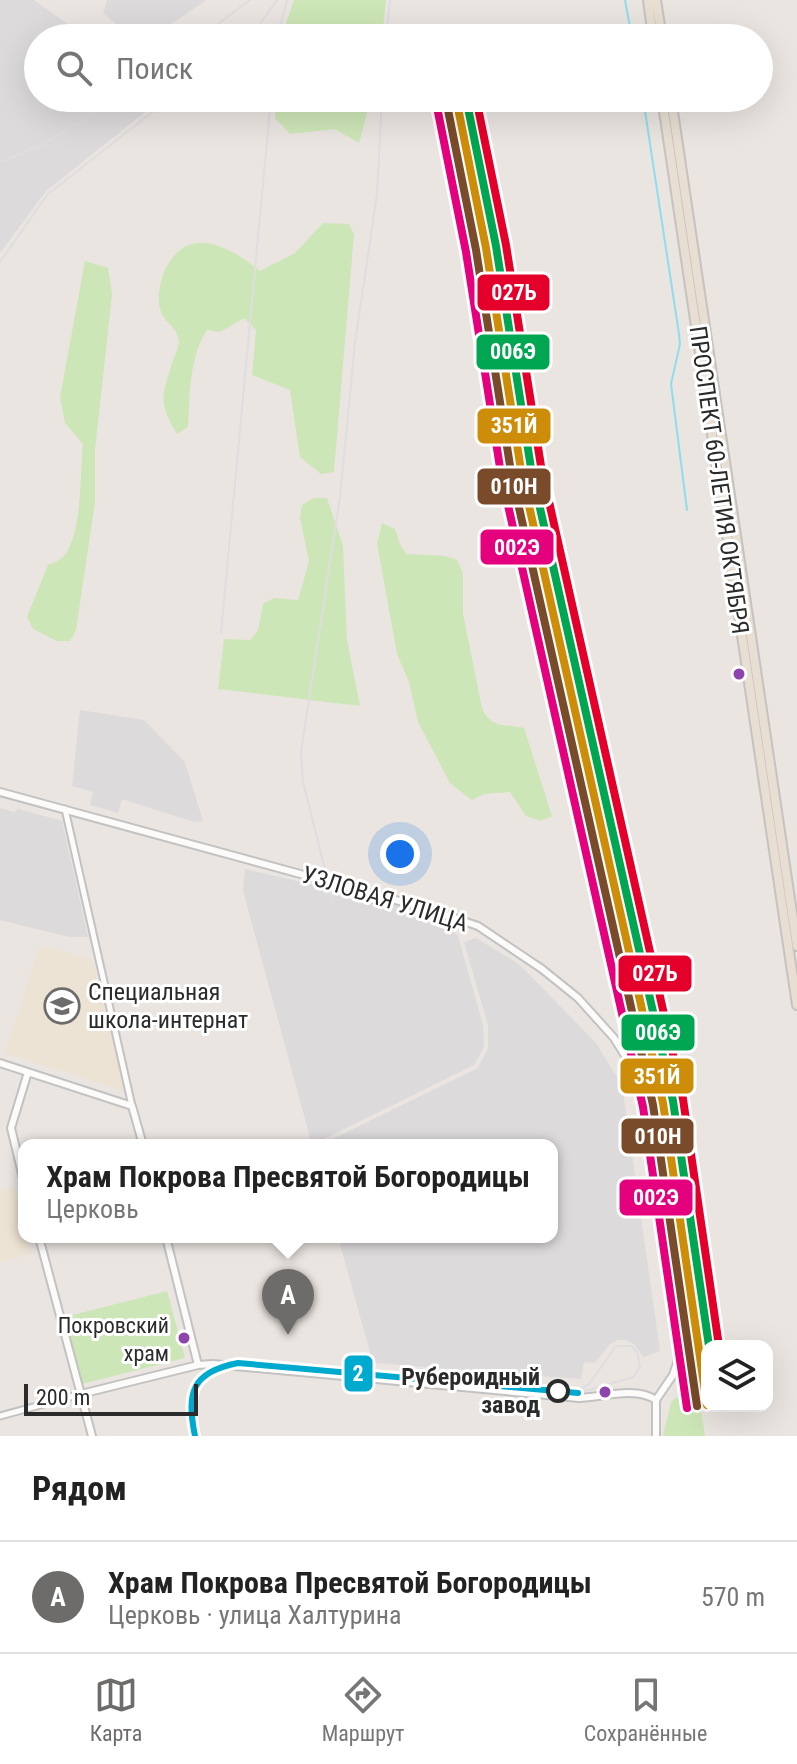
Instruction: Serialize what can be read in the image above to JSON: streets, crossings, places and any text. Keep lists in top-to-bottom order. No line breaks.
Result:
{"streets":{"highway":["ПРОСПЕКТ 60-ЛЕТИЯ ОКТЯБРЯ"],"street":["УЗЛОВАЯ УЛИЦА"]},"places":{"school or university":["Специальная школа-интернат"],"other":["Покровский храм","Рубероидный завод"]},"lines":["transit line 351Й","transit line 010Н","transit line 006Э","transit line 002Э","transit line 027Ь","transit line 2"],"scale_bar":"200 m","page":{"search":"Поиск","popup":["Храм Покрова Пресвятой Богородицы","Церковь"],"pins":"A","scale":"200 m","heading":"Рядом","list":[{"mark":"A","name":"Храм Покрова Пресвятой Богородицы","note":"Церковь · улица Халтурина","value":"570 m"}],"nav":["Карта","Маршрут","Сохранённые"]}}
